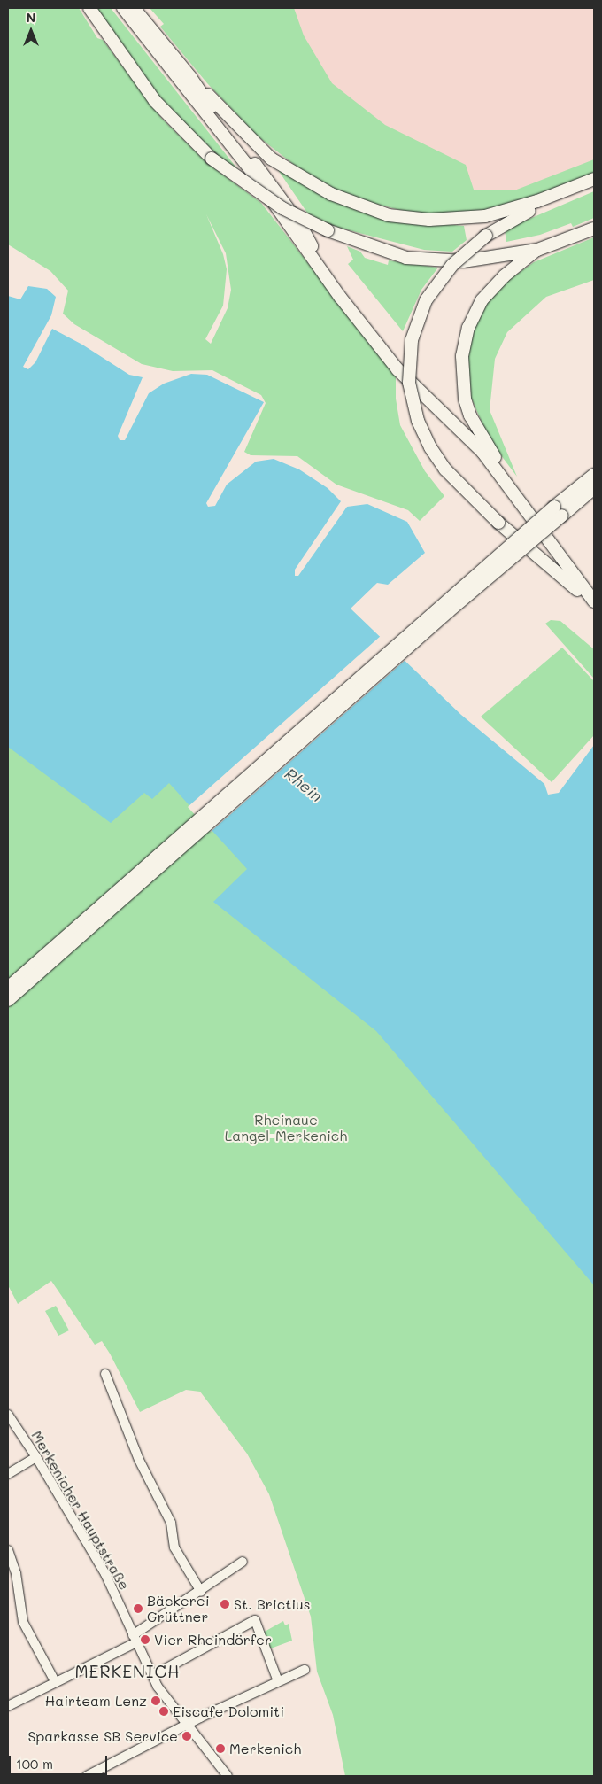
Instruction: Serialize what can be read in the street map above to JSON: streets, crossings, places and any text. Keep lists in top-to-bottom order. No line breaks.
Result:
{"streets":{"street":["Merkenicher Hauptstraße"]},"districts":["MERKENICH"],"water":["Rhein"],"parks":["Rheinaue Langel-Merkenich"],"places":["St. Brictius","Bäckerei Grüttner","Vier Rheindörfer","Hairteam Lenz","Eiscafe Dolomiti","Sparkasse SB Service","Merkenich"],"scale_bar":"100 m","north":"top"}
